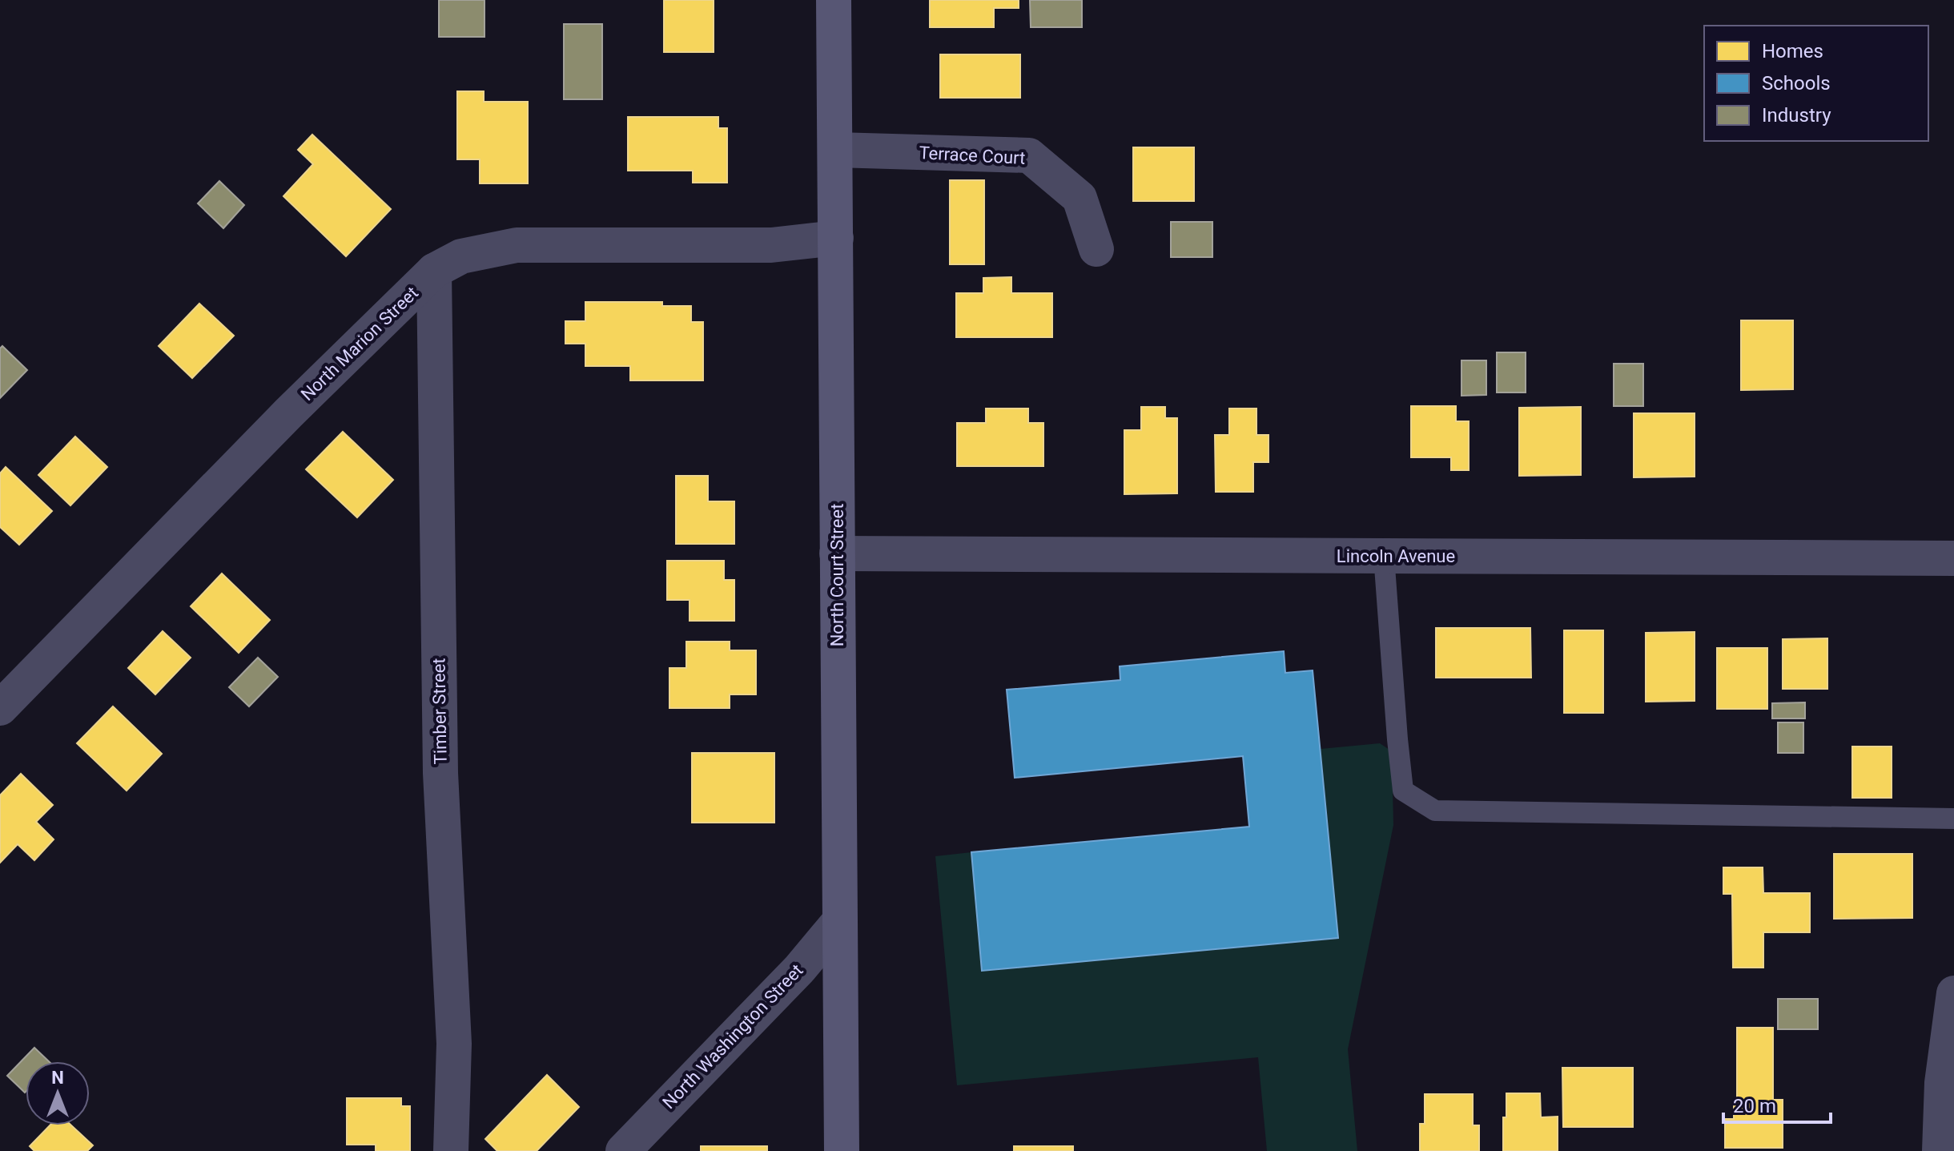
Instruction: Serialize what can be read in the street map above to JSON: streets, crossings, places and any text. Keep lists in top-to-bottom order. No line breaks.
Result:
{"streets":{"main road":["North Court Street"],"street":["Terrace Court","North Marion Street","Lincoln Avenue","Timber Street","North Washington Street"]},"crossings":[["Terrace Court","North Court Street"],["North Marion Street","North Court Street"],["North Marion Street","Timber Street"],["Lincoln Avenue","North Court Street"],["North Court Street","North Washington Street"]],"legend":["Homes","Schools","Industry"],"scale_bar":"20 m","north":"top"}
